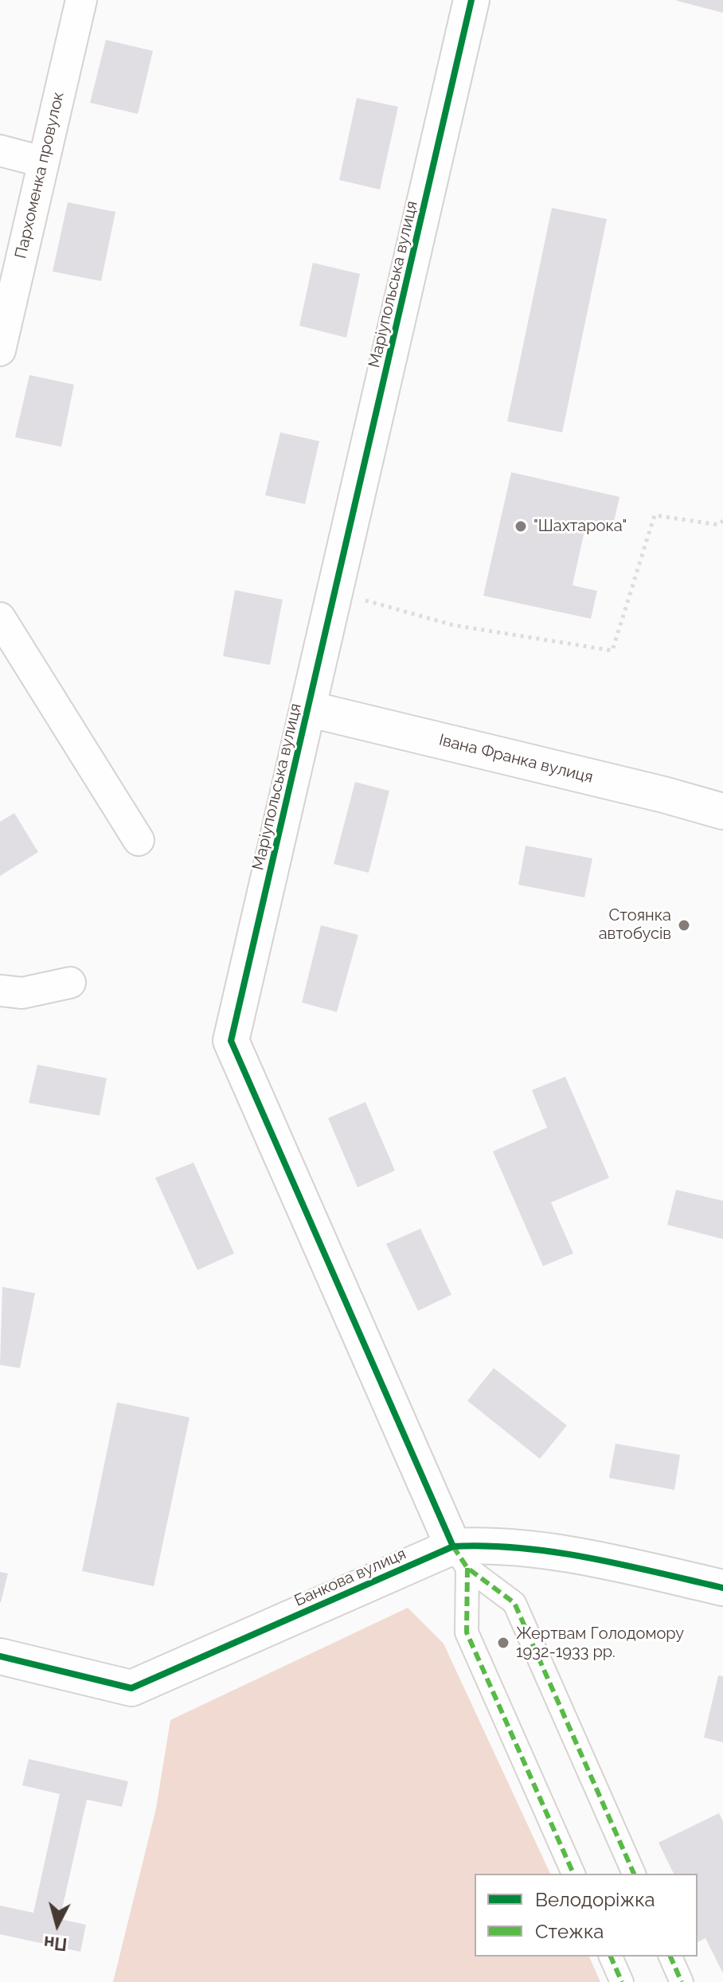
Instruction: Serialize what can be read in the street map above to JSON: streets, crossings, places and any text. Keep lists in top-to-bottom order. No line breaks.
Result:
{"streets":{"street":["Пархоменка провулок","Маріупольська вулиця","Івана Франка вулиця","Банкова вулиця"]},"crossings":[["Маріупольська вулиця","Івана Франка вулиця"],["Маріупольська вулиця","Банкова вулиця"]],"places":["\"Шахтарока\"","Стоянка автобусів","Жертвам Голодомору 1932-1933 рр."],"legend":["Велодоріжка","Стежка"],"north":"bottom"}
